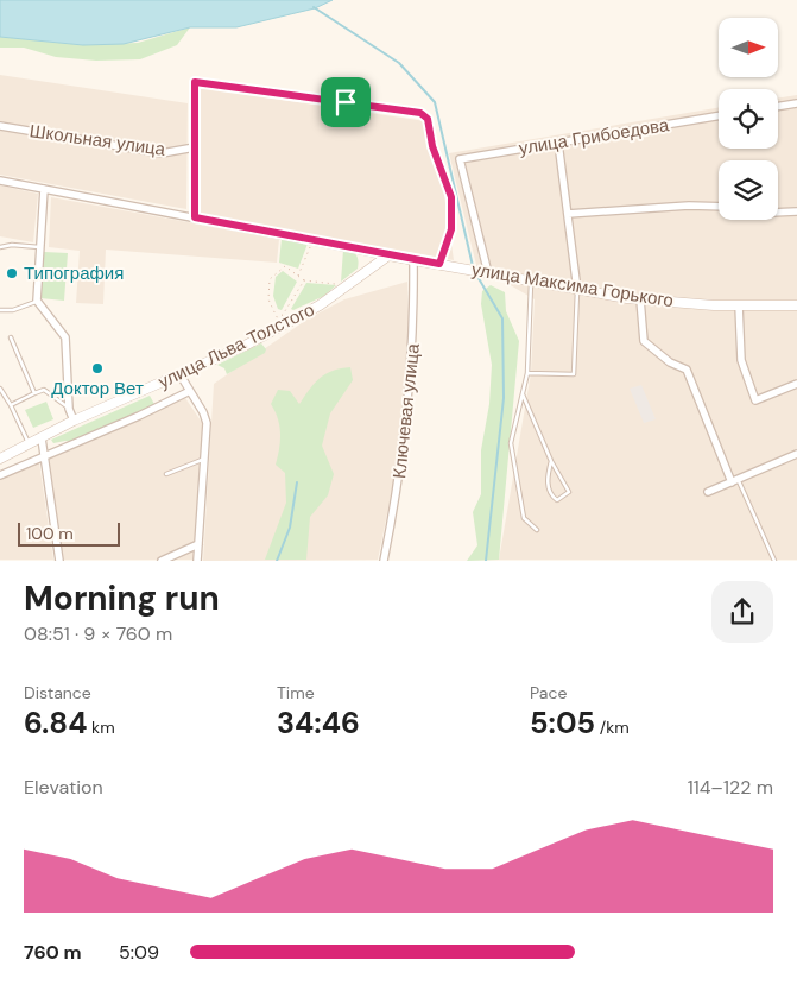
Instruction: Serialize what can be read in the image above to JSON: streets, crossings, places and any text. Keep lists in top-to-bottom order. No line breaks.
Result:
{"streets":{"street":["улица Грибоедова","Школьная улица","улица Максима Горького","улица Льва Толстого","Ключевая улица"]},"crossings":[["улица Грибоедова","улица Максима Горького"],["улица Максима Горького","улица Льва Толстого"],["улица Максима Горького","Ключевая улица"]],"places":["Типография","Доктор Вет"],"scale_bar":"100 m","north":"right","page":{"scale":"100 m","heading":["Morning run","08:51 · 9 × 760 m"],"stats":[["Distance","6.84 km"],["Time","34:46"],["Pace","5:05 /km"]],"chart":["Elevation","114–122 m"],"list":[{"name":"760 m","note":"5:09"}]}}
